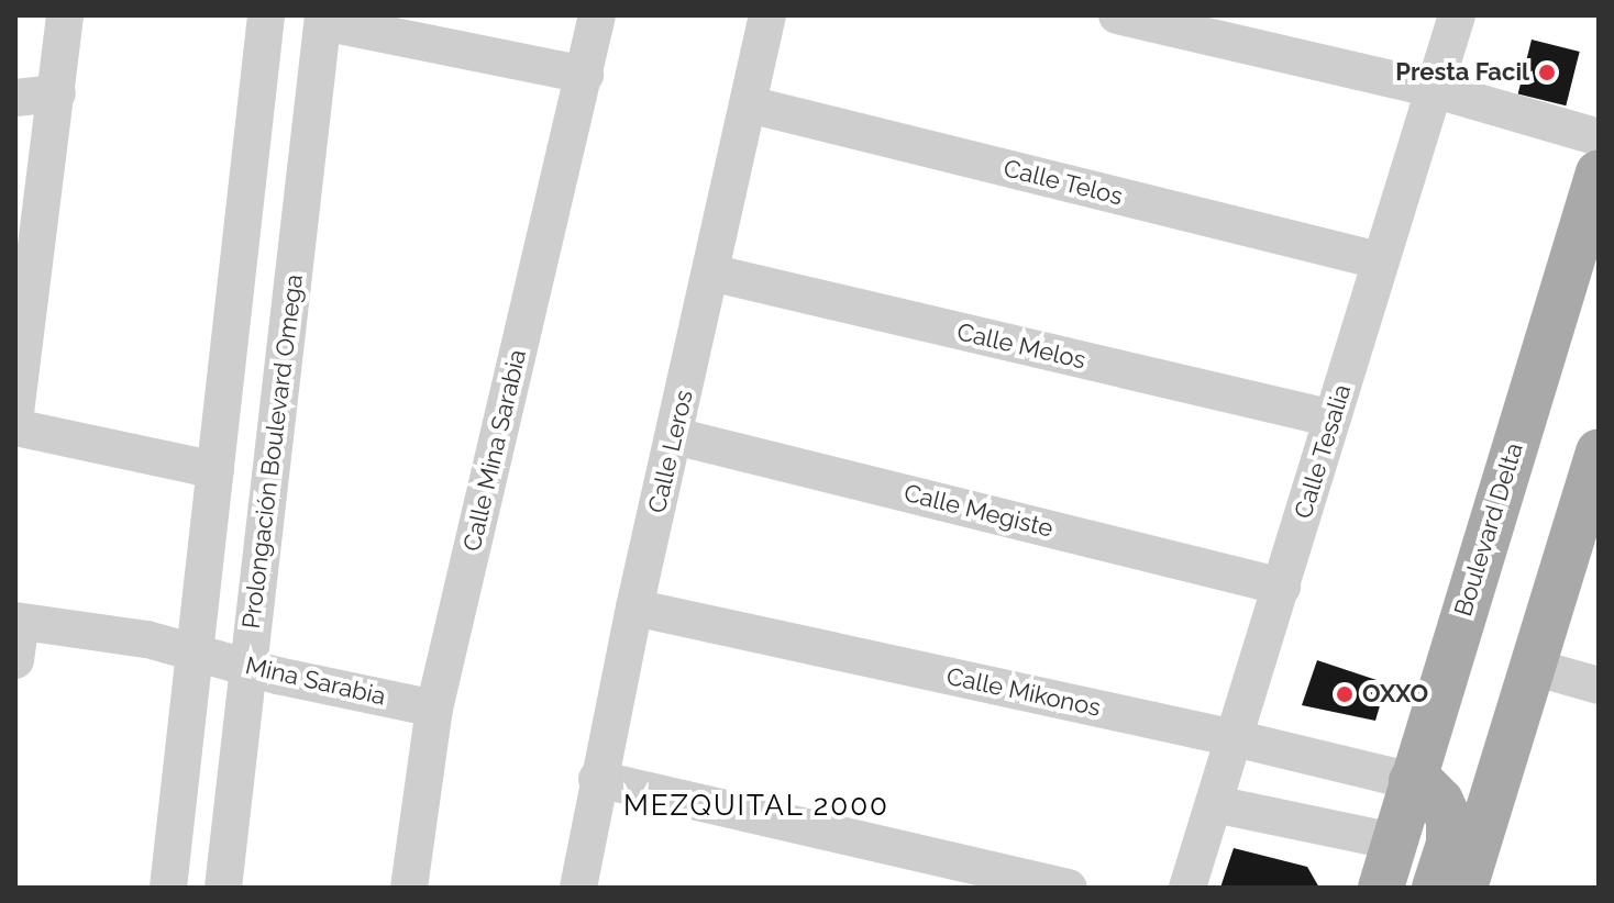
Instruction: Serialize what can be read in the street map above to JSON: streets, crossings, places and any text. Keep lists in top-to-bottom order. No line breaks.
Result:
{"streets":{"main road":["Boulevard Delta"],"street":["Calle Telos","Calle Melos","Calle Mina Sarabia","Prolongación Boulevard Omega","Calle Leros","Calle Tesalia","Calle Megiste","Mina Sarabia","Calle Mikonos"]},"crossings":[["Calle Telos","Calle Leros"],["Calle Telos","Calle Tesalia"],["Calle Melos","Calle Leros"],["Calle Melos","Calle Tesalia"],["Calle Mina Sarabia","Mina Sarabia"],["Prolongación Boulevard Omega","Mina Sarabia"],["Calle Leros","Calle Megiste"],["Calle Leros","Calle Mikonos"],["Calle Tesalia","Calle Megiste"],["Calle Tesalia","Calle Mikonos"],["Boulevard Delta","Calle Mikonos"]],"districts":["MEZQUITAL 2000"],"places":["Presta Facil","OXXO"]}
